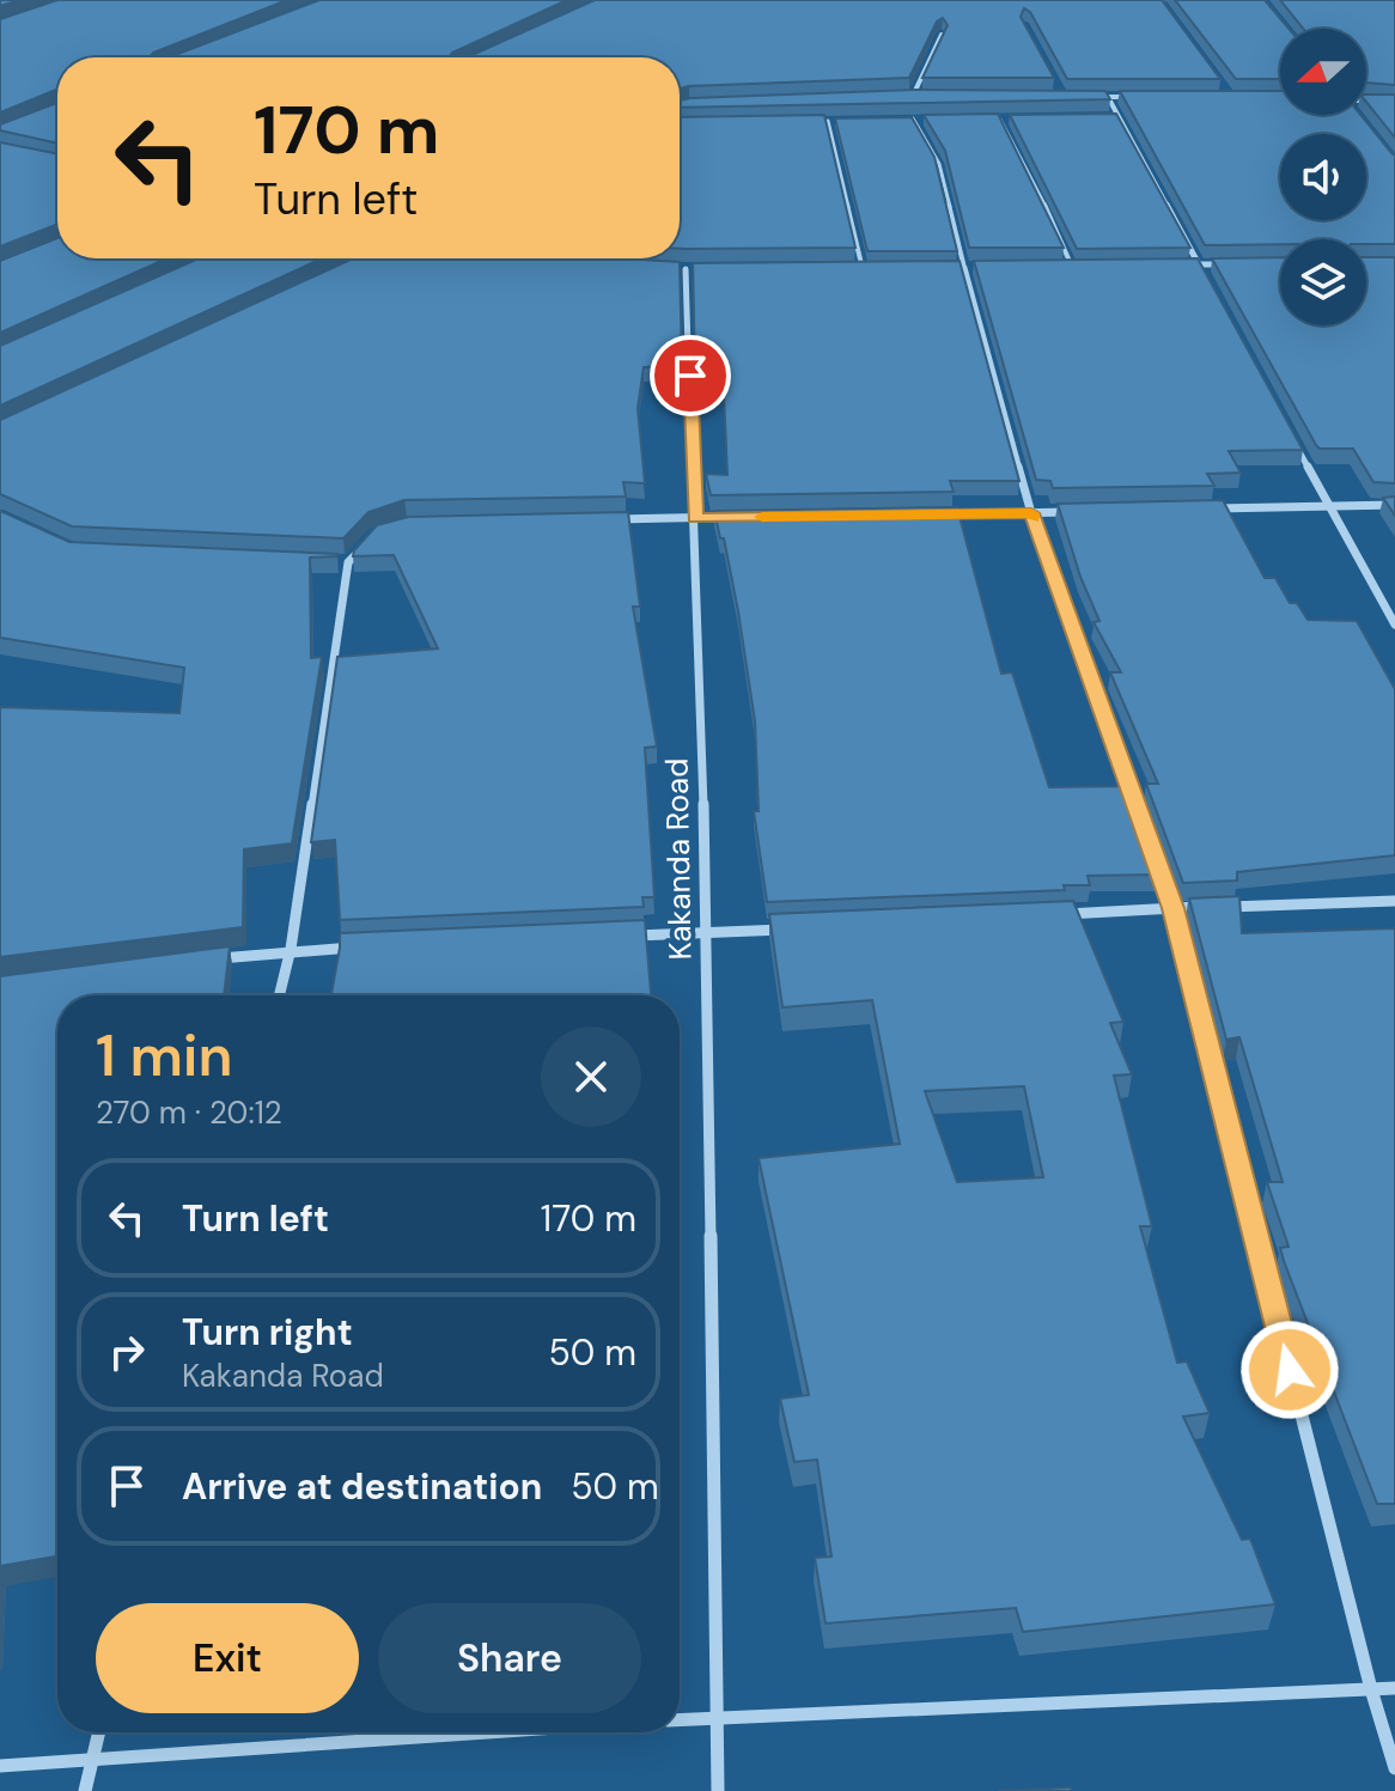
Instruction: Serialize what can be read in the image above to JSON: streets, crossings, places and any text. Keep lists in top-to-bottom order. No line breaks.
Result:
{"streets":{"street":["Kakanda Road"]},"north":"left","page":{"turn":["170 m","Turn left"],"heading":["1 min","270 m · 20:12"],"list":[{"name":"Turn left","value":"170 m"},{"name":"Turn right","note":"Kakanda Road","value":"50 m"},{"name":"Arrive at destination","value":"50 m"}],"buttons":["Exit","Share"]}}
